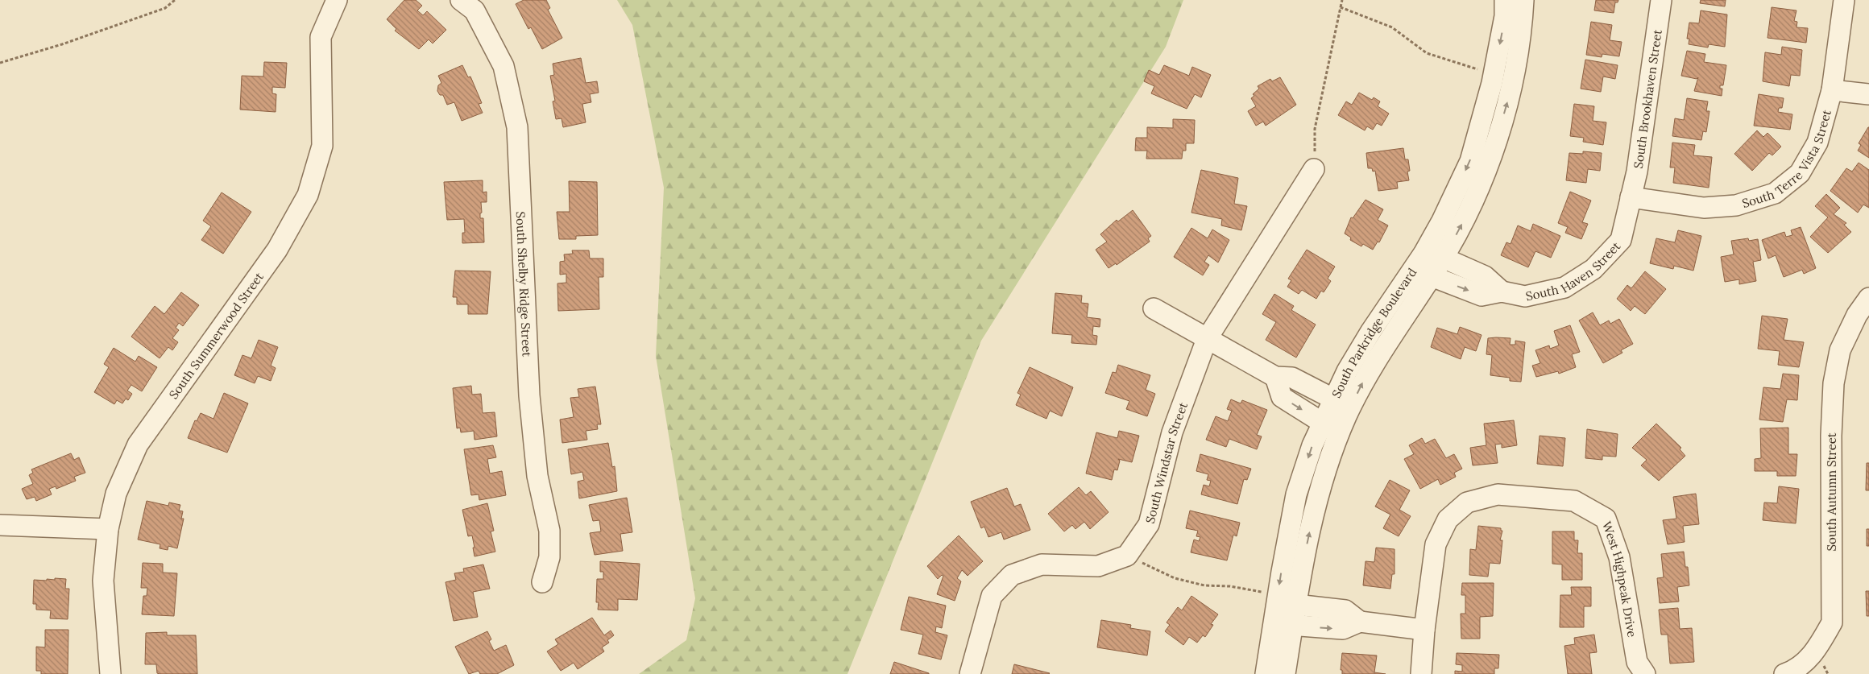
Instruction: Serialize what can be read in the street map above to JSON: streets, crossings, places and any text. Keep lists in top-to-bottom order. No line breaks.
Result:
{"streets":{"street":["South Brookhaven Street","South Terre Vista Street","South Haven Street","South Shelby Ridge Street","South Parkridge Boulevard","South Summerwood Street","South Windstar Street","South Autumn Street","West Highpeak Drive"]},"crossings":[["South Brookhaven Street","South Terre Vista Street"],["South Brookhaven Street","South Haven Street"],["South Terre Vista Street","South Haven Street"],["South Haven Street","South Parkridge Boulevard"]]}
